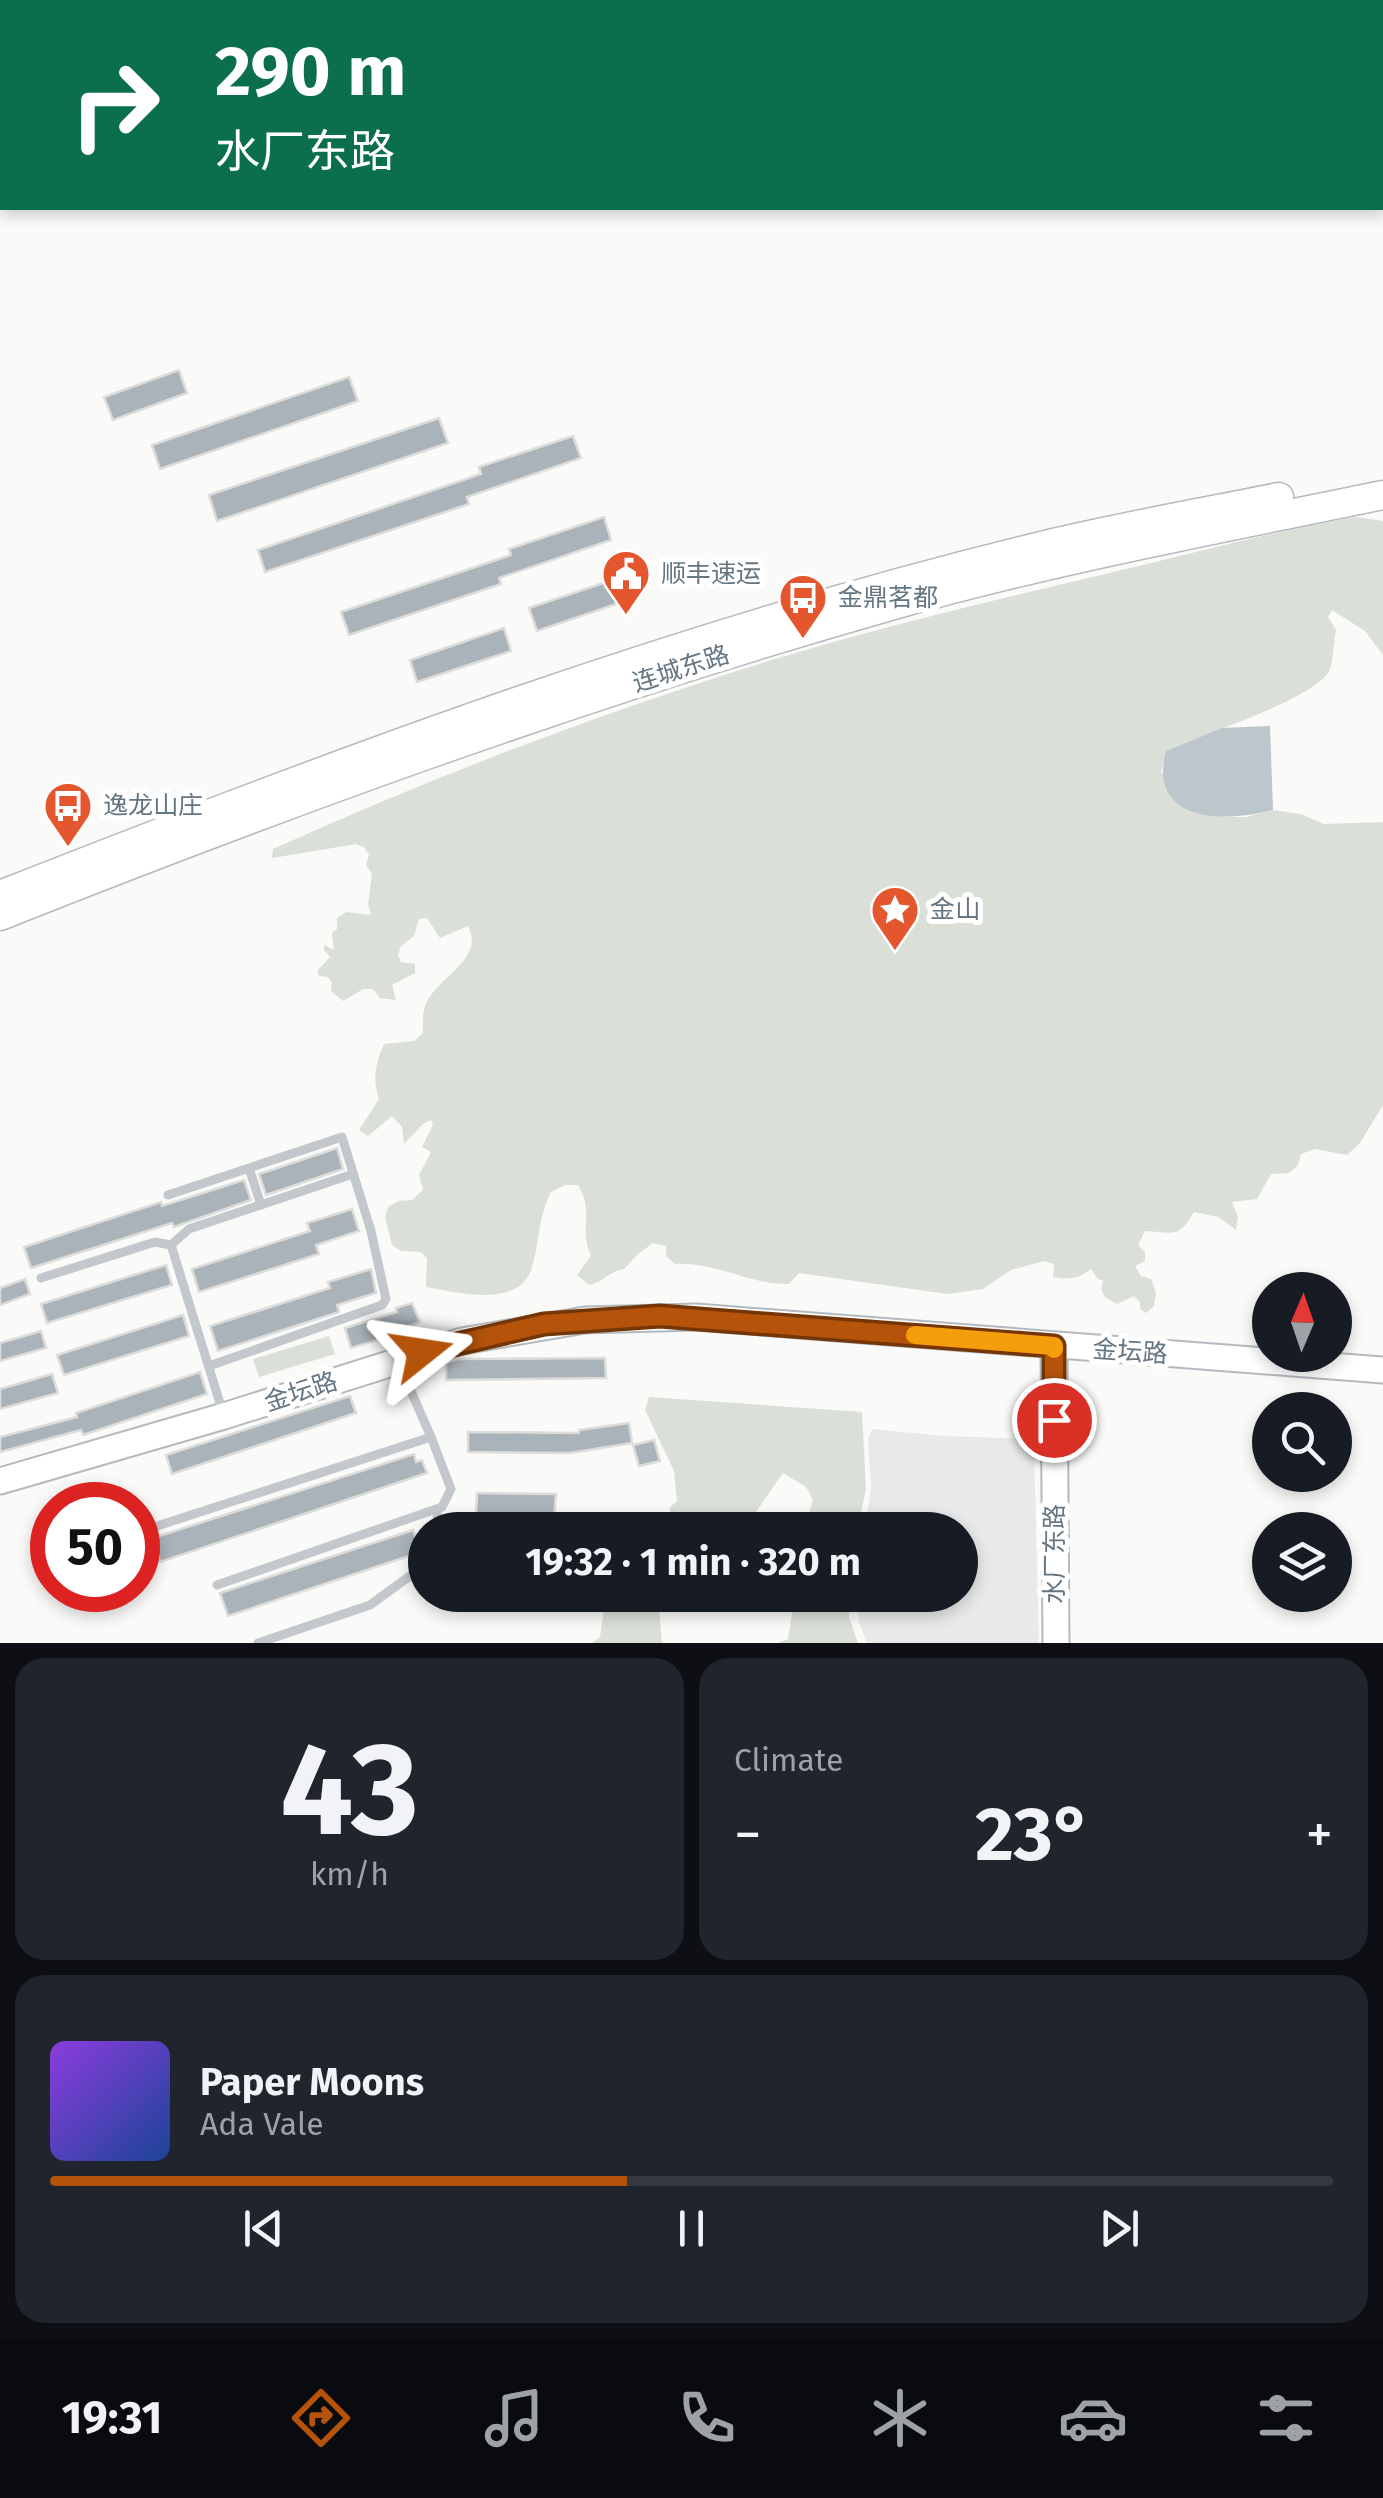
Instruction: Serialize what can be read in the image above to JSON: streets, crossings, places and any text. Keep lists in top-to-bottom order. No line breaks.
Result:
{"streets":{"main road":["连城东路","金坛路","水厂东路"]},"crossings":[["金坛路","水厂东路"]],"places":{"public building":["顺丰速运"],"bus stop":["金鼎茗都","逸龙山庄"],"place":["金山"]},"north":"top","page":{"turn":["290 m","水厂东路"],"limit":"50","trip":"19:32 · 1 min · 320 m","tile":[["43","km/h"],"Climate"],"heat":["−","23°","+"],"song":["Paper Moons","Ada Vale"],"tabs":"19:31"}}
